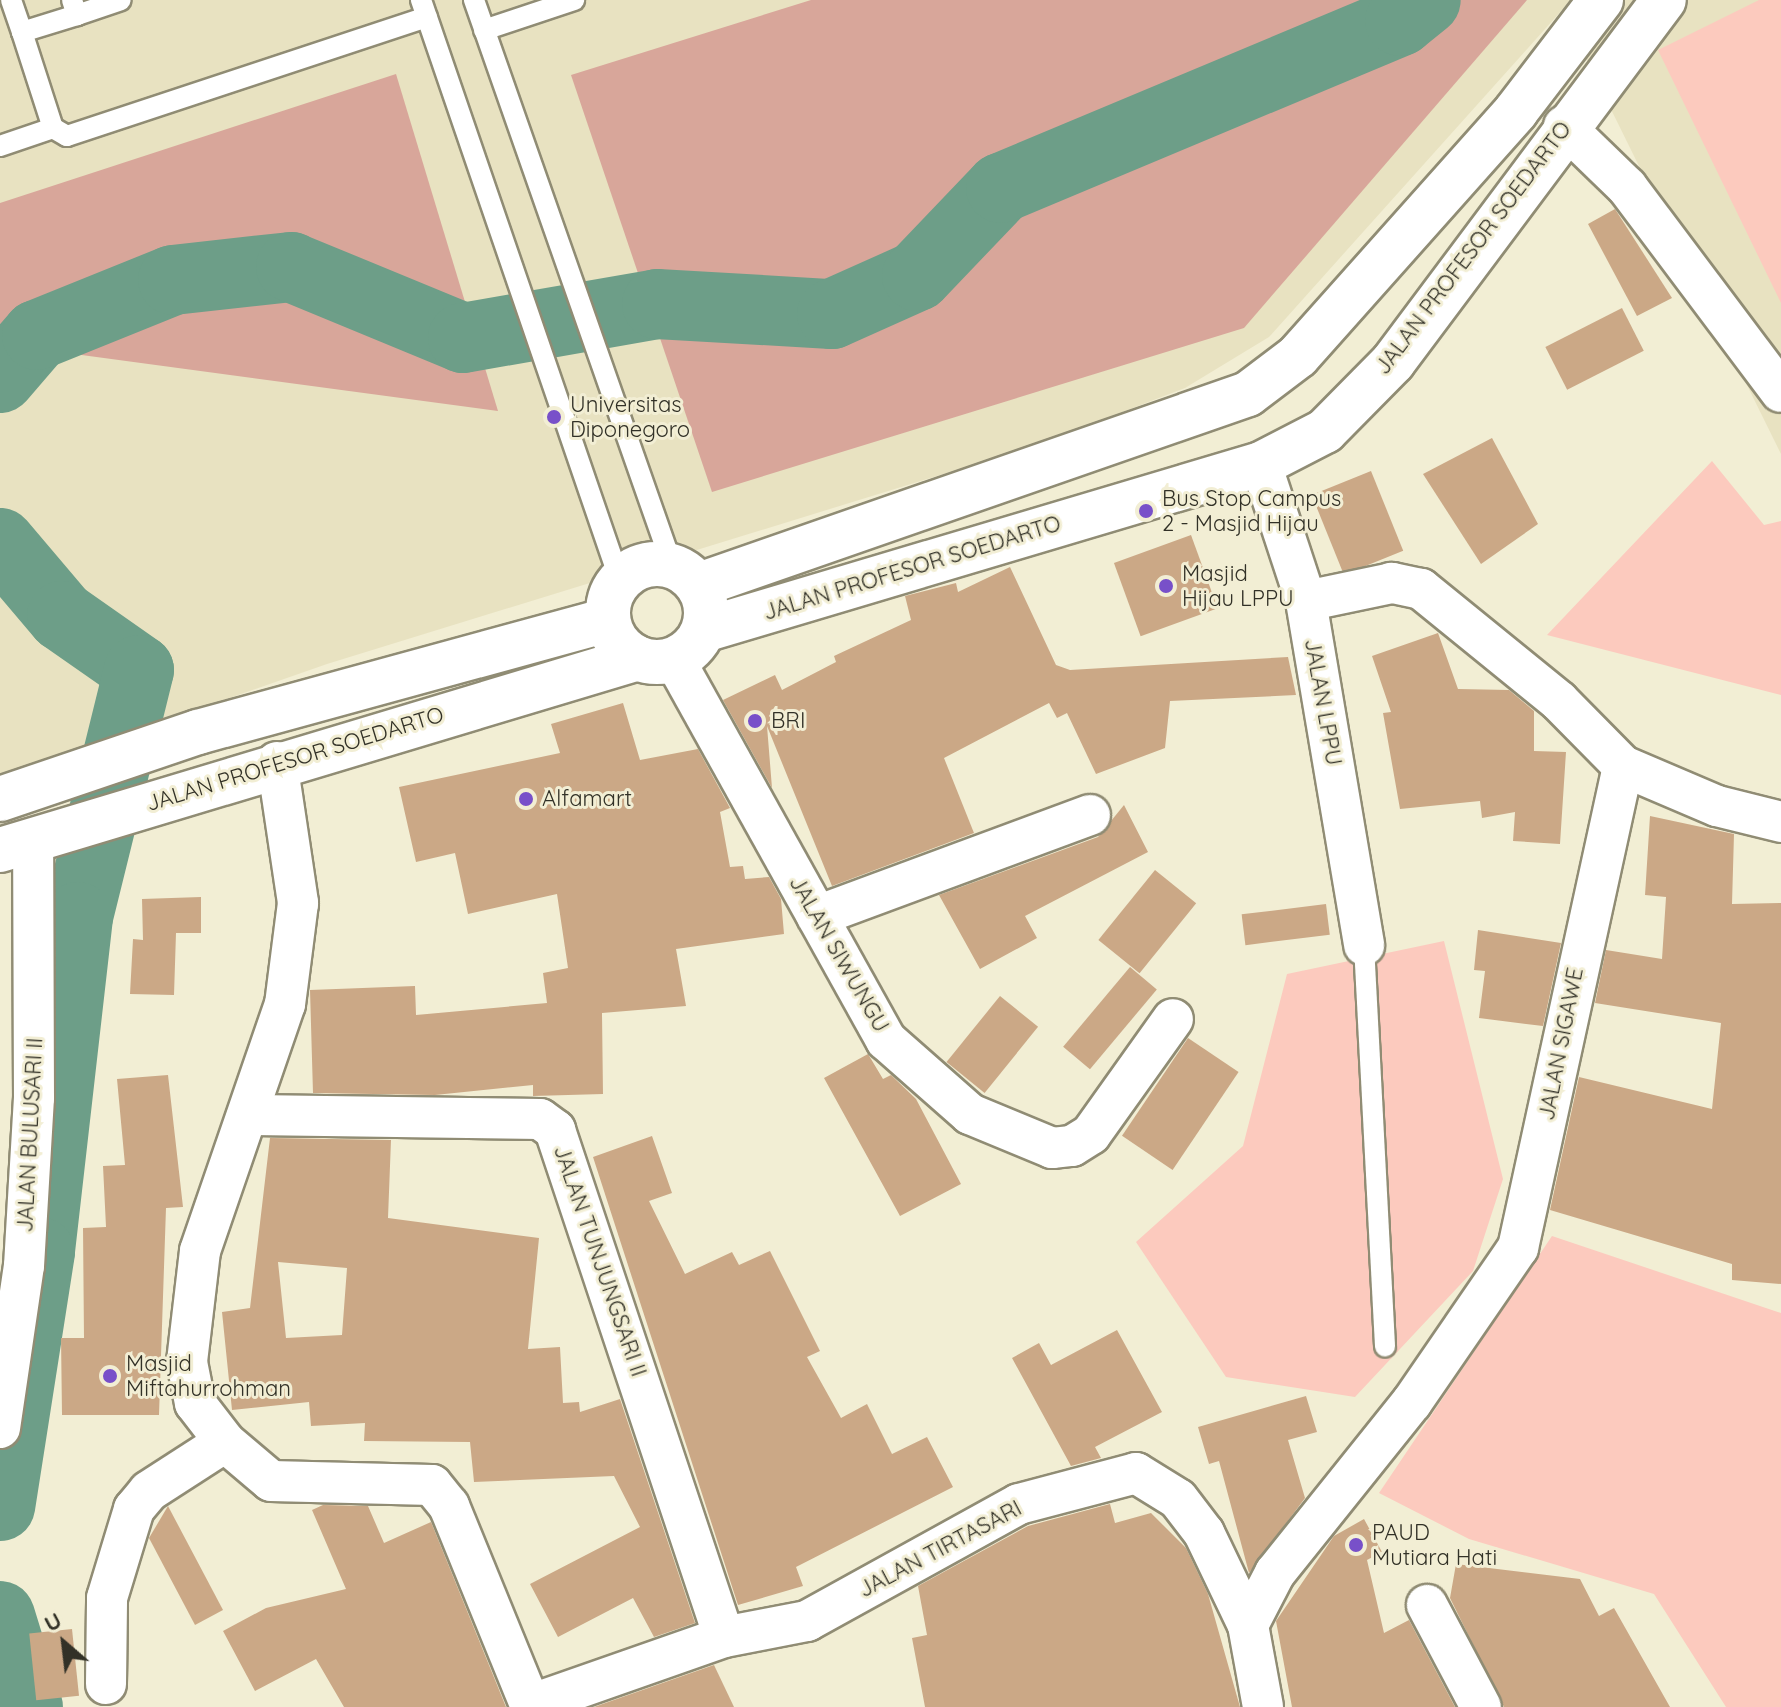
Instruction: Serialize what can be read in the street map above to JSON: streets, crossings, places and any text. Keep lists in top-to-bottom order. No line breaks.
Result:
{"streets":{"street":["JALAN PROFESOR SOEDARTO","JALAN LPPU","JALAN SIWUNGU","JALAN SIGAWE","JALAN BULUSARI II","JALAN TUNJUNGSARI II","JALAN TIRTASARI"]},"crossings":[["JALAN PROFESOR SOEDARTO","JALAN LPPU"],["JALAN PROFESOR SOEDARTO","JALAN SIWUNGU"],["JALAN PROFESOR SOEDARTO","JALAN BULUSARI II"],["JALAN SIGAWE","JALAN TIRTASARI"],["JALAN TUNJUNGSARI II","JALAN TIRTASARI"]],"places":["Universitas Diponegoro","Bus Stop Campus 2 - Masjid Hijau","Masjid Hijau LPPU","BRI","Alfamart","Masjid Miftahurrohman","PAUD Mutiara Hati"],"north":"top left"}
